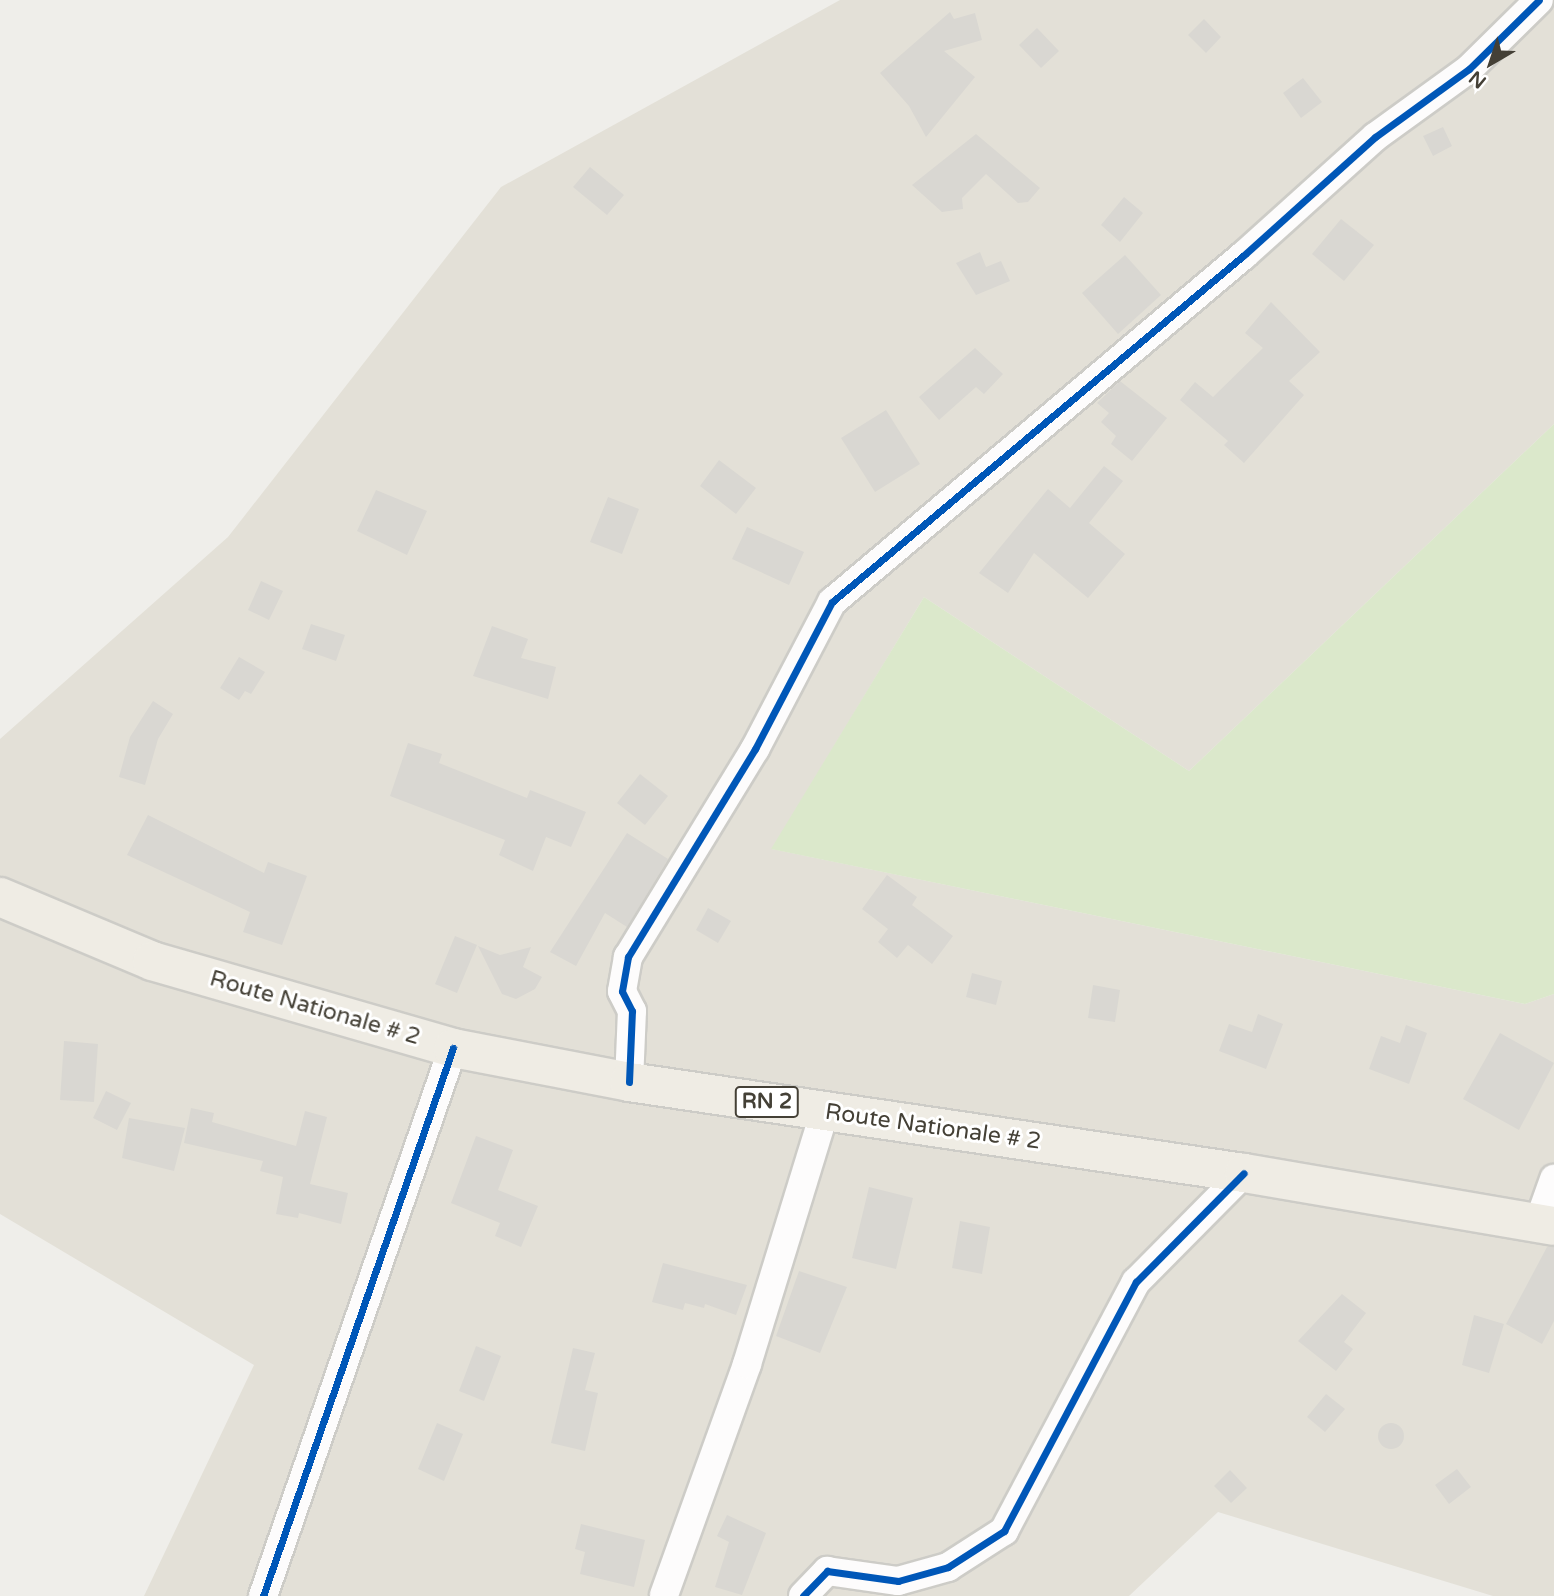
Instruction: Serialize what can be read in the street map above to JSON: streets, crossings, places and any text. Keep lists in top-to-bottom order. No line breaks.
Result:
{"streets":{"main road":["Route Nationale # 2","RN 2"]},"north":"bottom left"}
